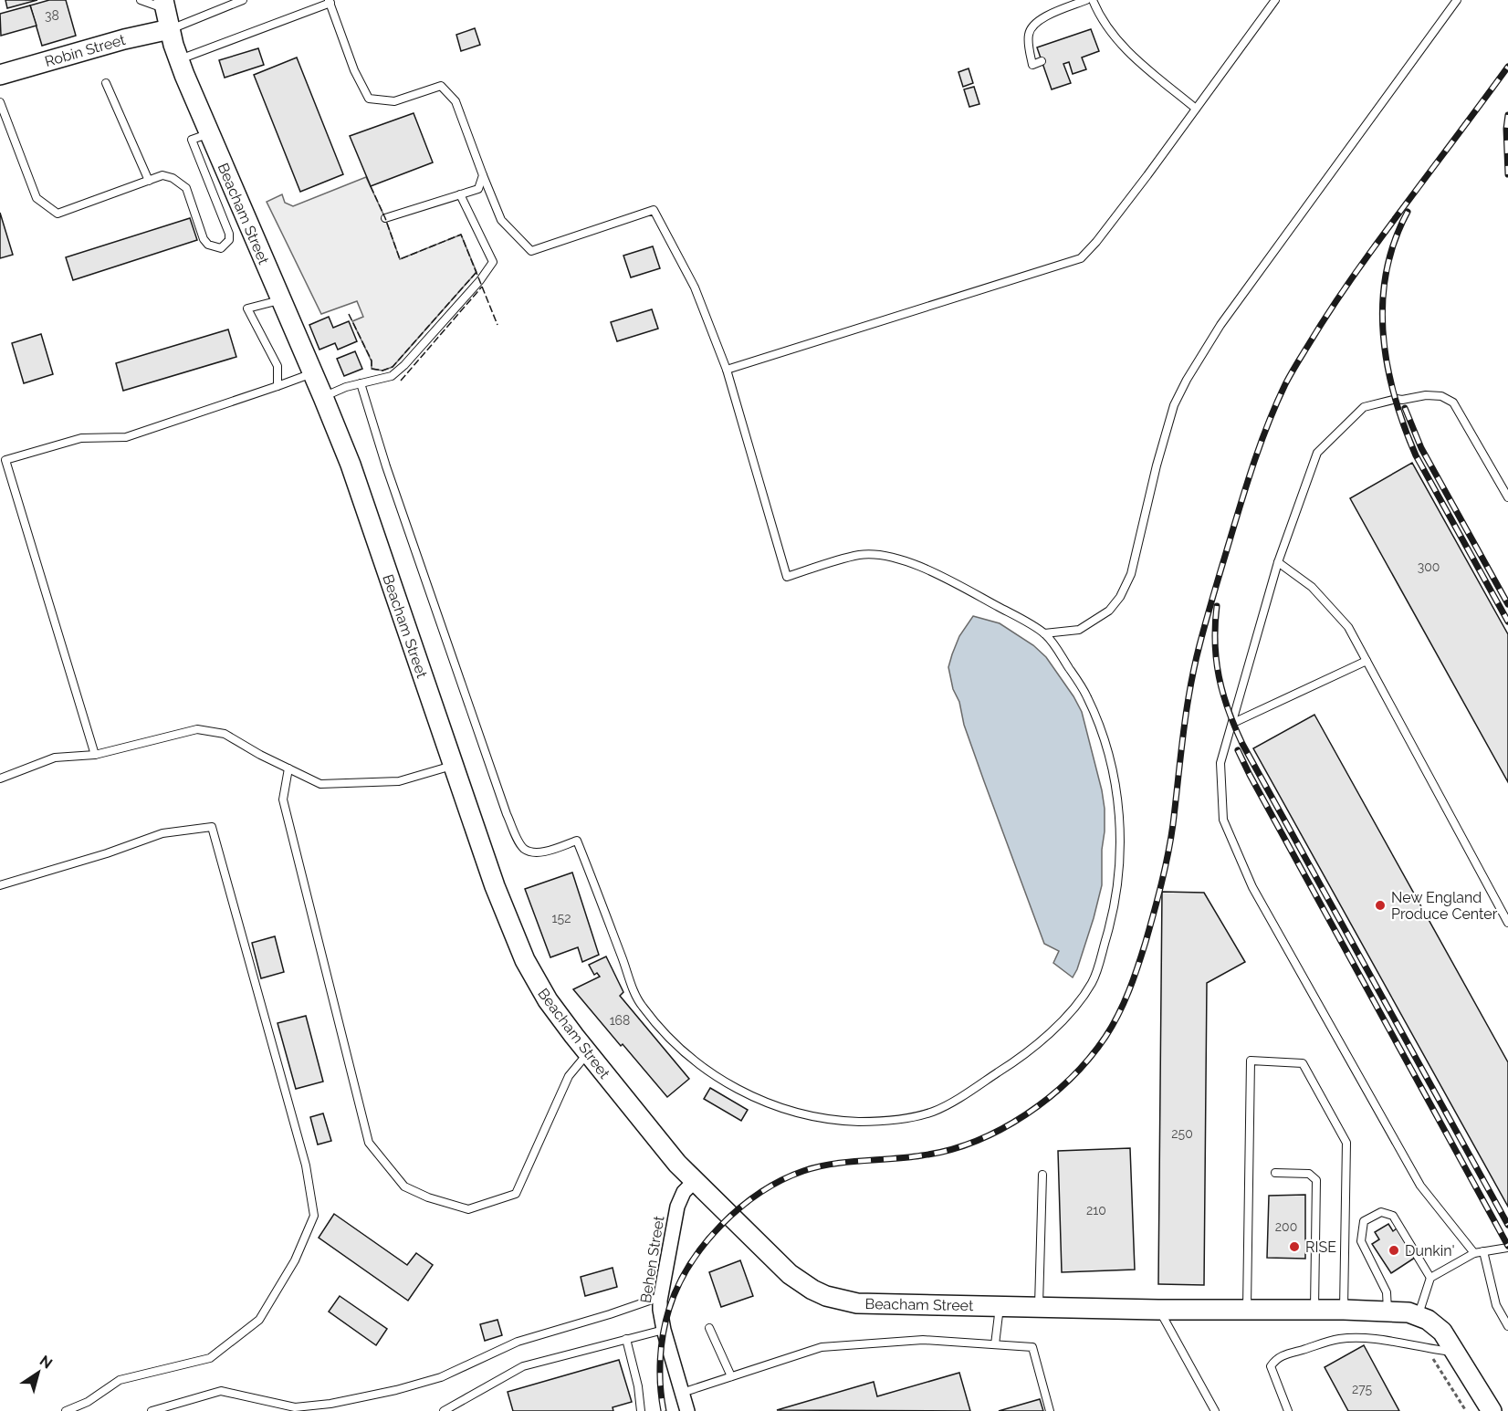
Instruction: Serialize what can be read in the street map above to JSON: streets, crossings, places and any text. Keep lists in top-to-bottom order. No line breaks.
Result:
{"streets":{"main road":["Robin Street","Beacham Street"],"street":["Behen Street"]},"crossings":[["Robin Street","Beacham Street"],["Beacham Street","Behen Street"]],"places":["New England Produce Center","RISE","Dunkin'"],"house_numbers":["38","300","152","168","250","210","200","275"],"north":"top right"}
